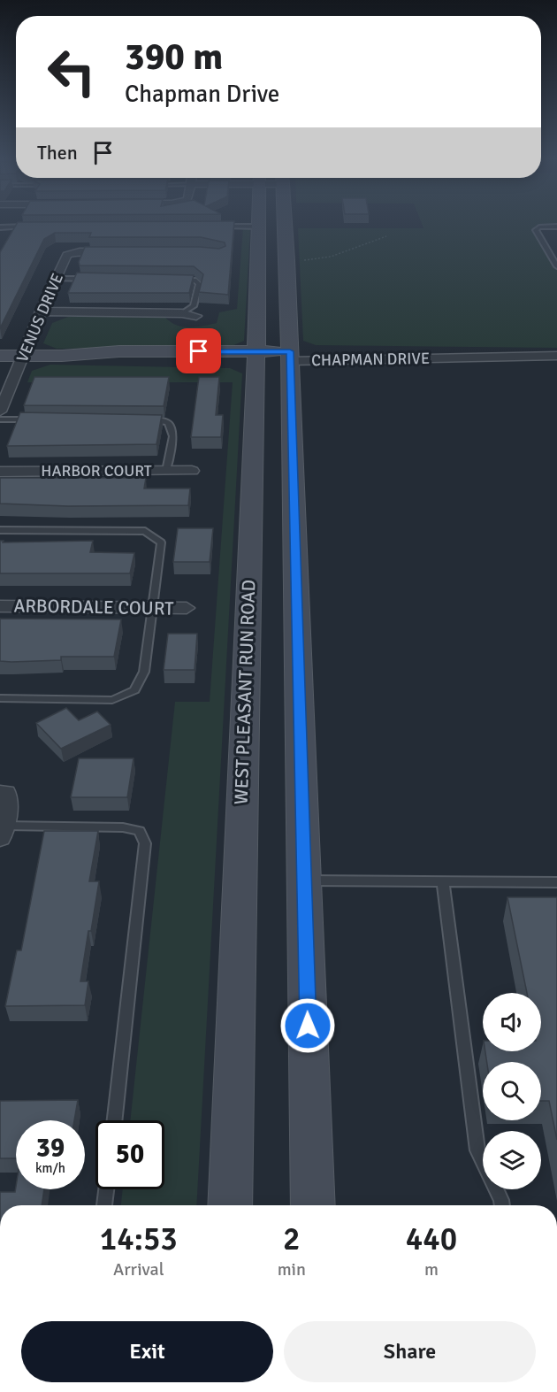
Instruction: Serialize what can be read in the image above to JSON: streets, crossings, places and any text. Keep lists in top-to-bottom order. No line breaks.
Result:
{"streets":{"main road":["CHAPMAN DRIVE","WEST PLEASANT RUN ROAD"],"street":["VENUS DRIVE","HARBOR COURT","ARBORDALE COURT"]},"crossings":[["VENUS DRIVE","CHAPMAN DRIVE"],["CHAPMAN DRIVE","WEST PLEASANT RUN ROAD"]],"page":{"turn":["390 m","Chapman Drive"],"then":"Then","speed":"39 km/h","limit":"50","eta":["14:53","Arrival","2","min","440","m"],"buttons":["Exit","Share"]}}
